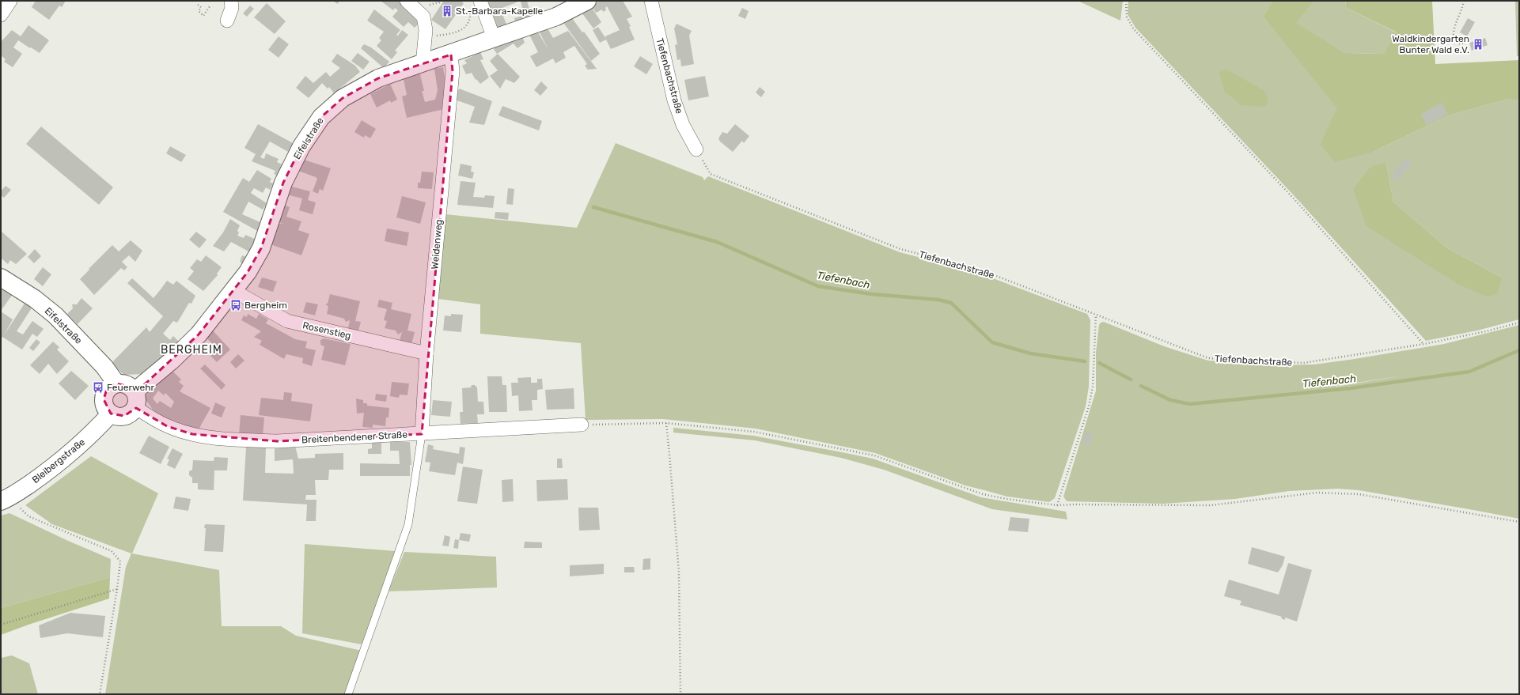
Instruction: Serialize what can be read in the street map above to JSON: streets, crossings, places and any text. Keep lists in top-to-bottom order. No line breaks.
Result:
{"streets":{"street":["Tiefenbachstraße","Eifelstraße","Weidenweg","Rosenstieg","Breitenbendener Straße","Bleibergstraße"]},"crossings":[["Eifelstraße","Weidenweg"],["Eifelstraße","Rosenstieg"],["Eifelstraße","Breitenbendener Straße"],["Eifelstraße","Bleibergstraße"],["Weidenweg","Rosenstieg"],["Weidenweg","Breitenbendener Straße"],["Breitenbendener Straße","Bleibergstraße"]],"districts":["BERGHEIM"],"water":["Tiefenbach"],"places":{"building":["St.-Barbara-Kapelle","Waldkindergarten Bunter Wald e.V."],"bus stop":["Bergheim","Feuerwehr"]}}
